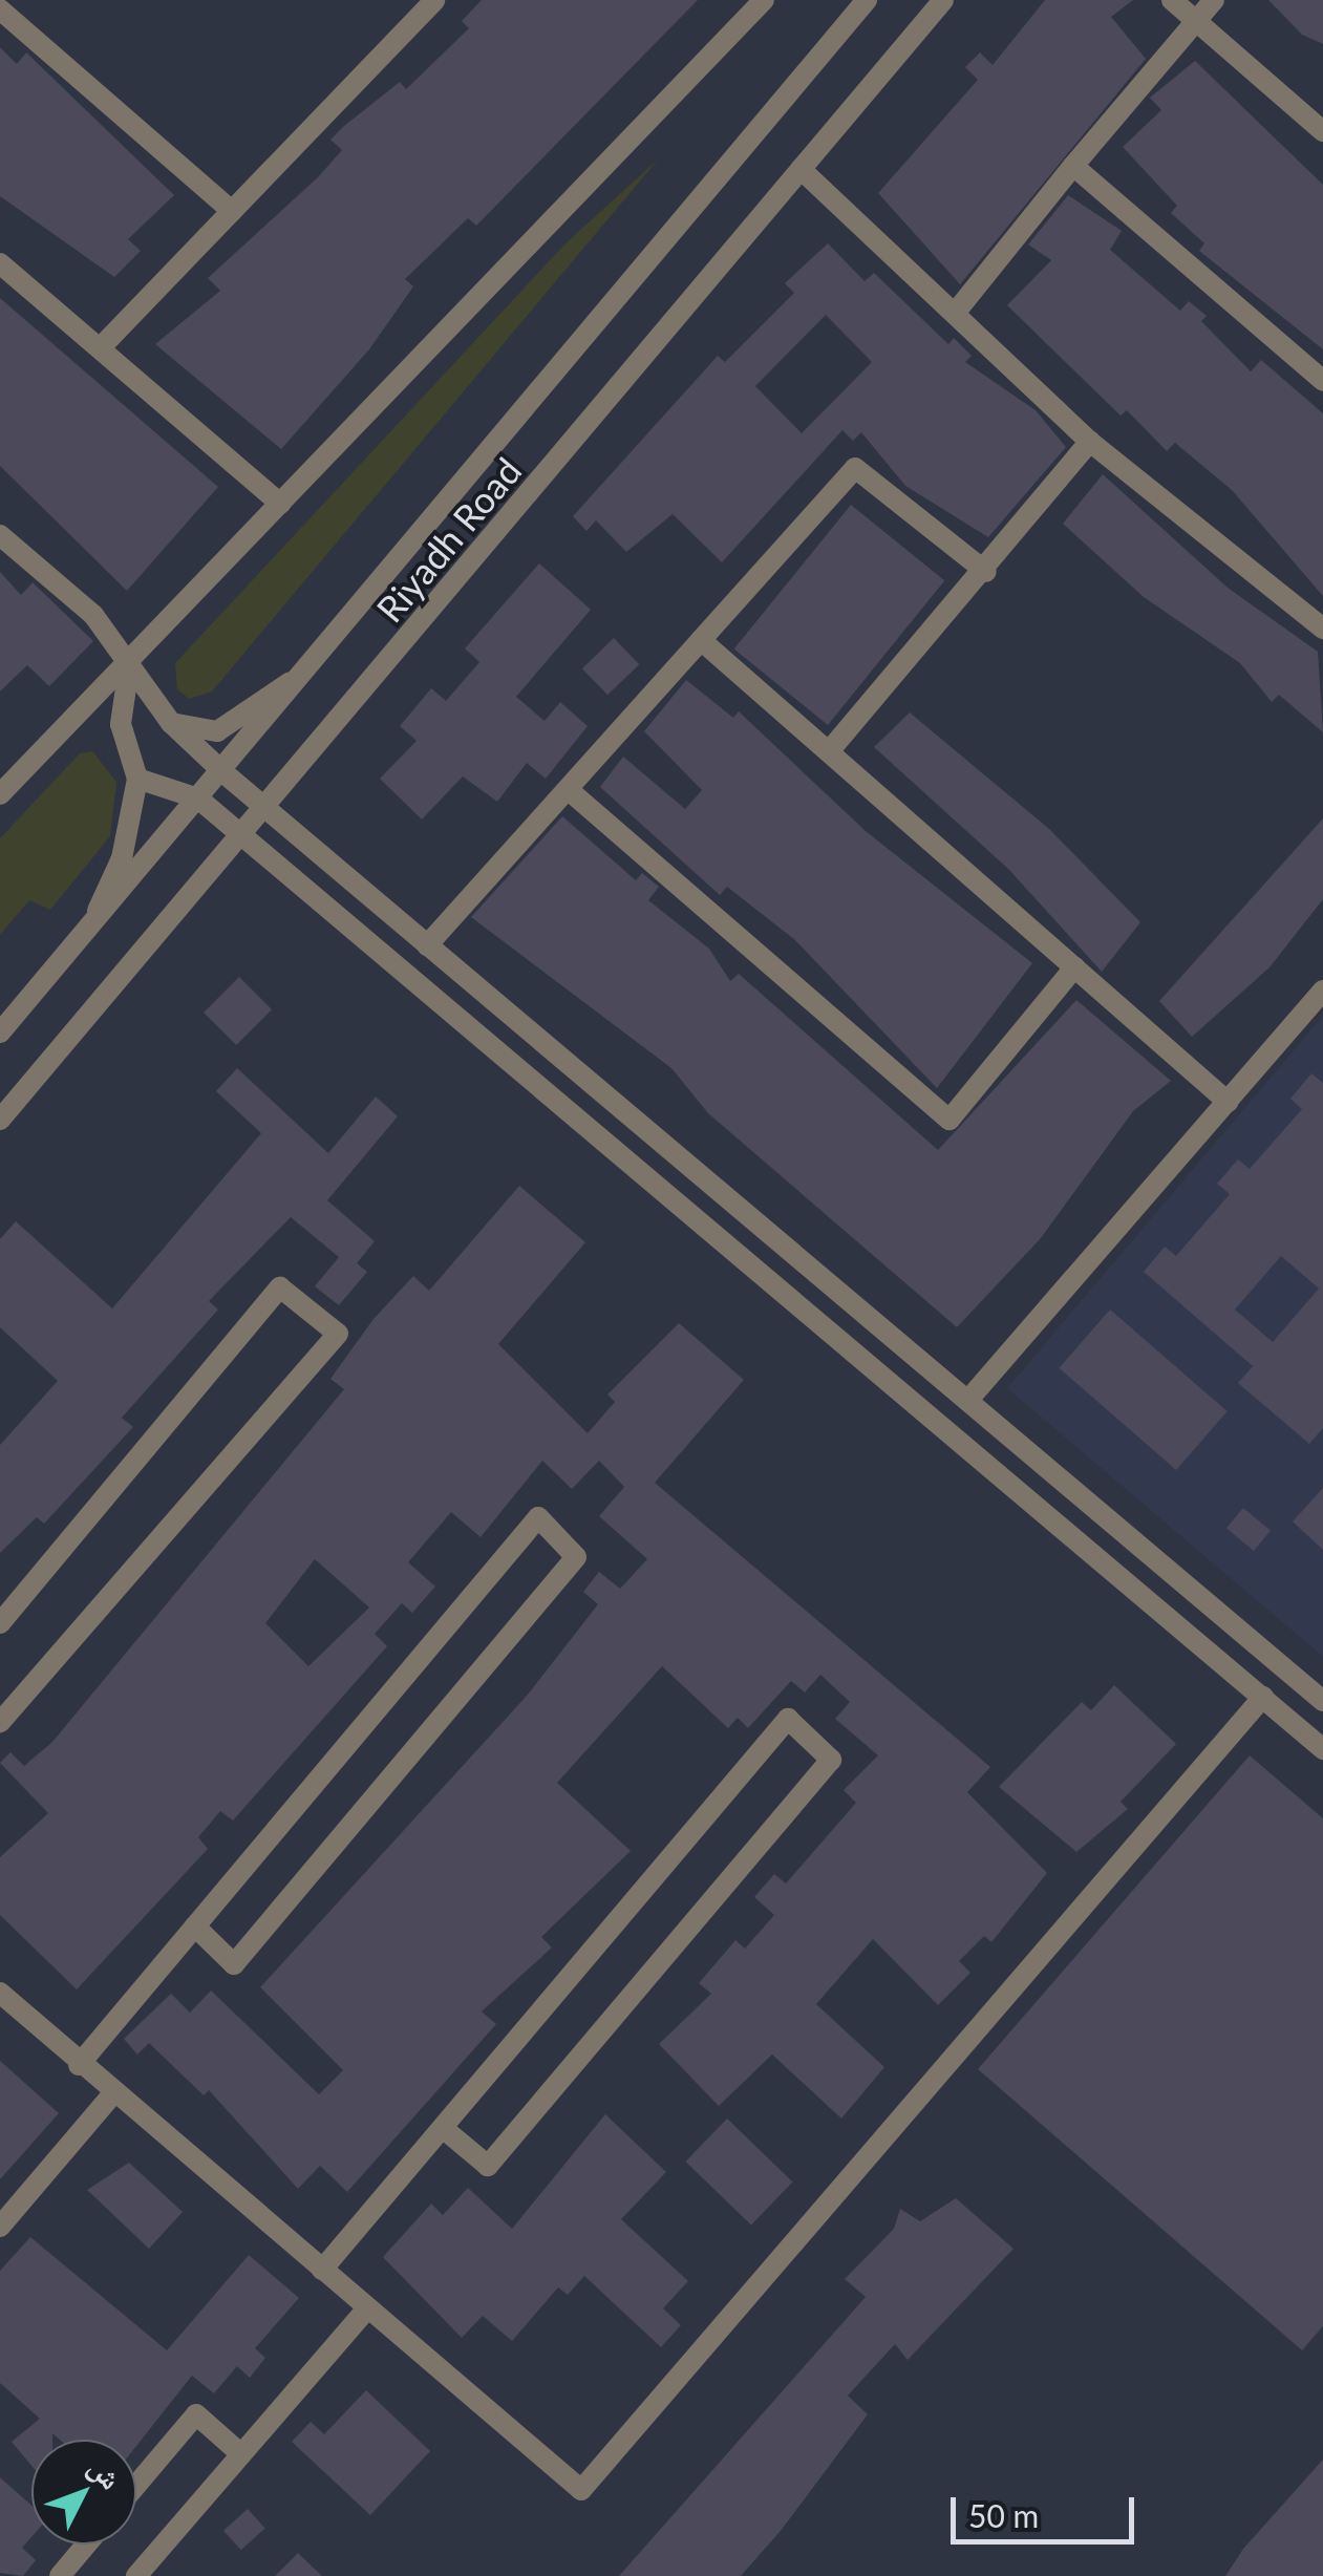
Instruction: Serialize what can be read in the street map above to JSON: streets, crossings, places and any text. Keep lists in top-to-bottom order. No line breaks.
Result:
{"streets":{"street":["Riyadh Road"]},"scale_bar":"50 m","north":"top right"}
